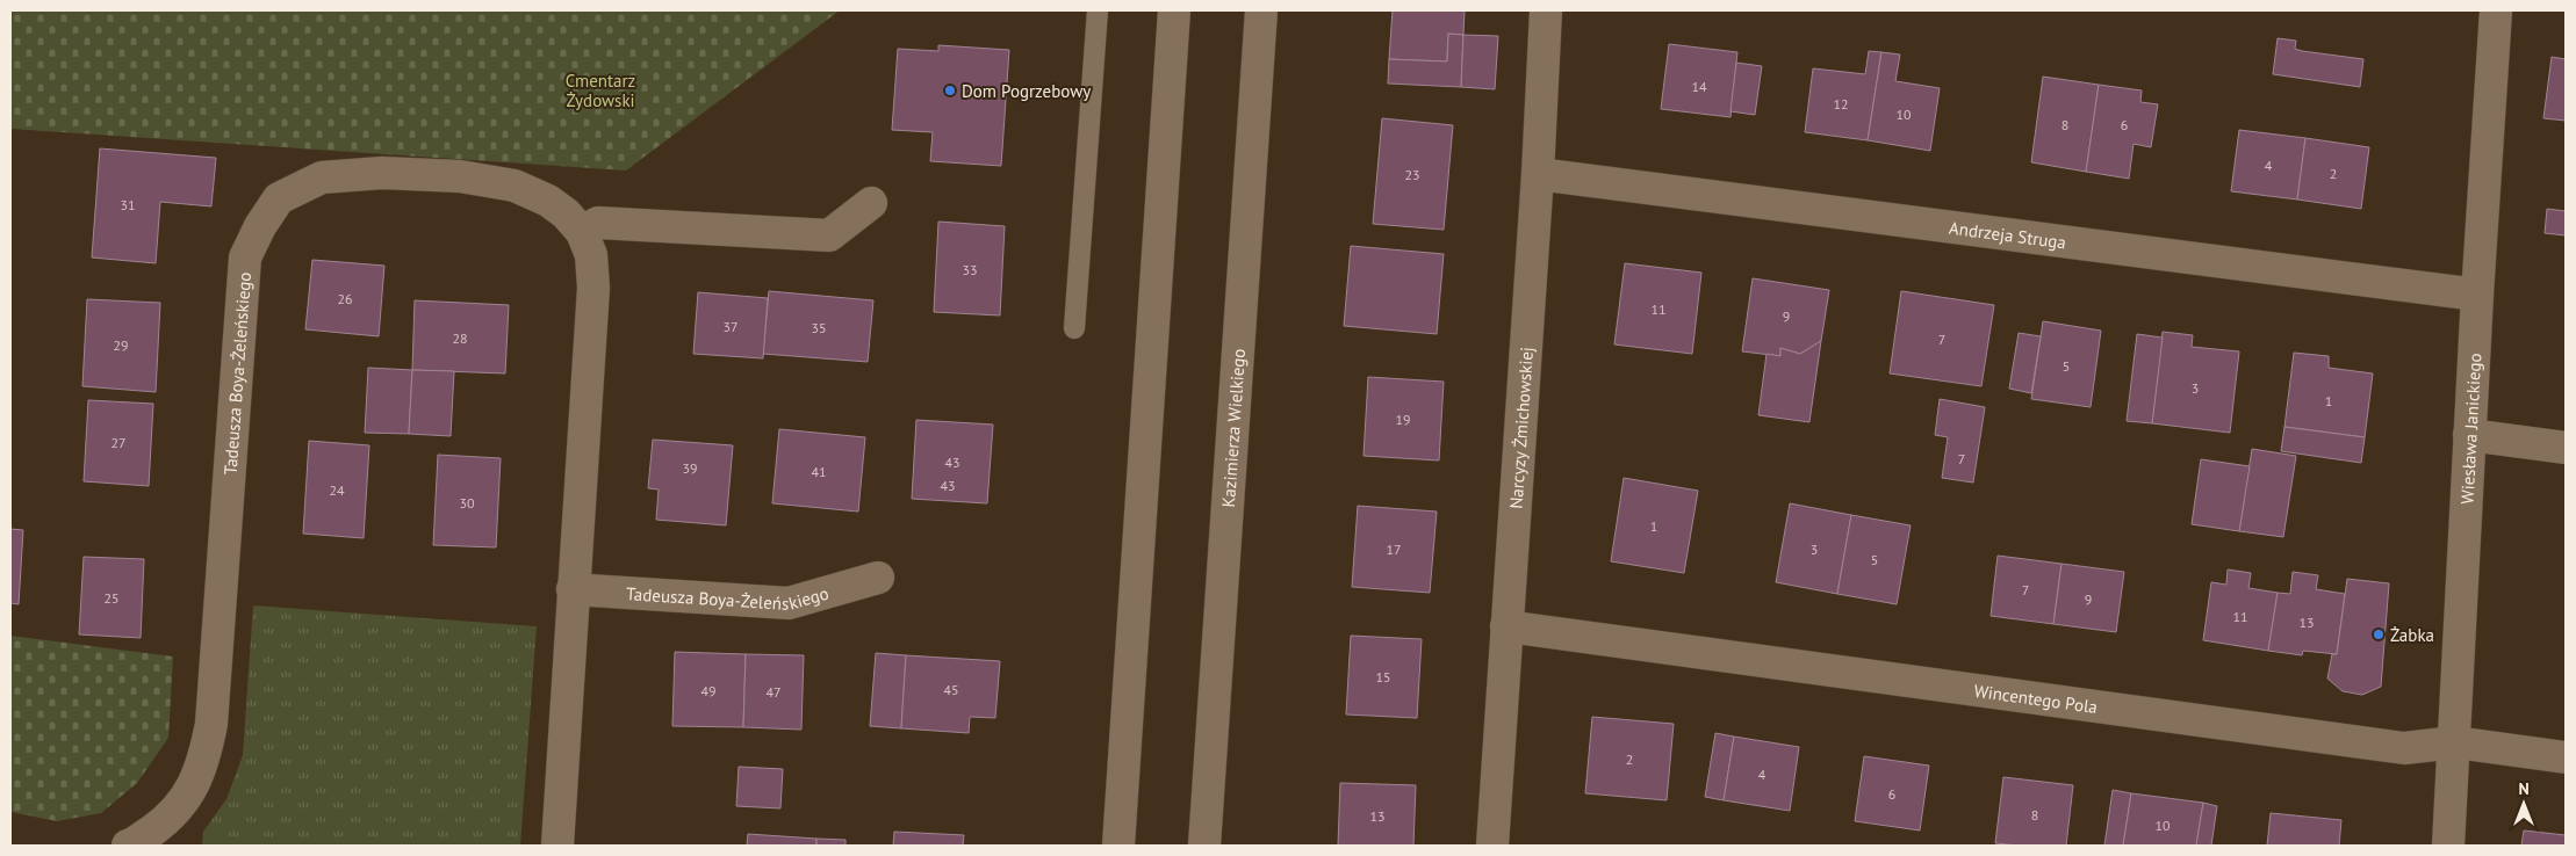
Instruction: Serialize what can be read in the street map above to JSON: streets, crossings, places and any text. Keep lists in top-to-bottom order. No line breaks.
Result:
{"streets":{"street":["Andrzeja Struga","Tadeusza Boya-Żeleńskiego","Kazimierza Wielkiego","Narcyzy Żmichowskiej","Wiesława Janickiego","Wincentego Pola"]},"crossings":[["Andrzeja Struga","Narcyzy Żmichowskiej"],["Andrzeja Struga","Wiesława Janickiego"],["Narcyzy Żmichowskiej","Wincentego Pola"],["Wiesława Janickiego","Wincentego Pola"]],"parks":["Cmentarz Żydowski"],"places":["Dom Pogrzebowy","Żabka"],"house_numbers":["14","12","10","8","6","4","2","23","31","33","26","11","9","37","35","28","7","29","5","3","1","19","27","7","43","39","41","43","24","30","1","17","3","5","7","25","9","11","13","15","45","49","47","2","4","6","8","13","10"],"north":"top"}
